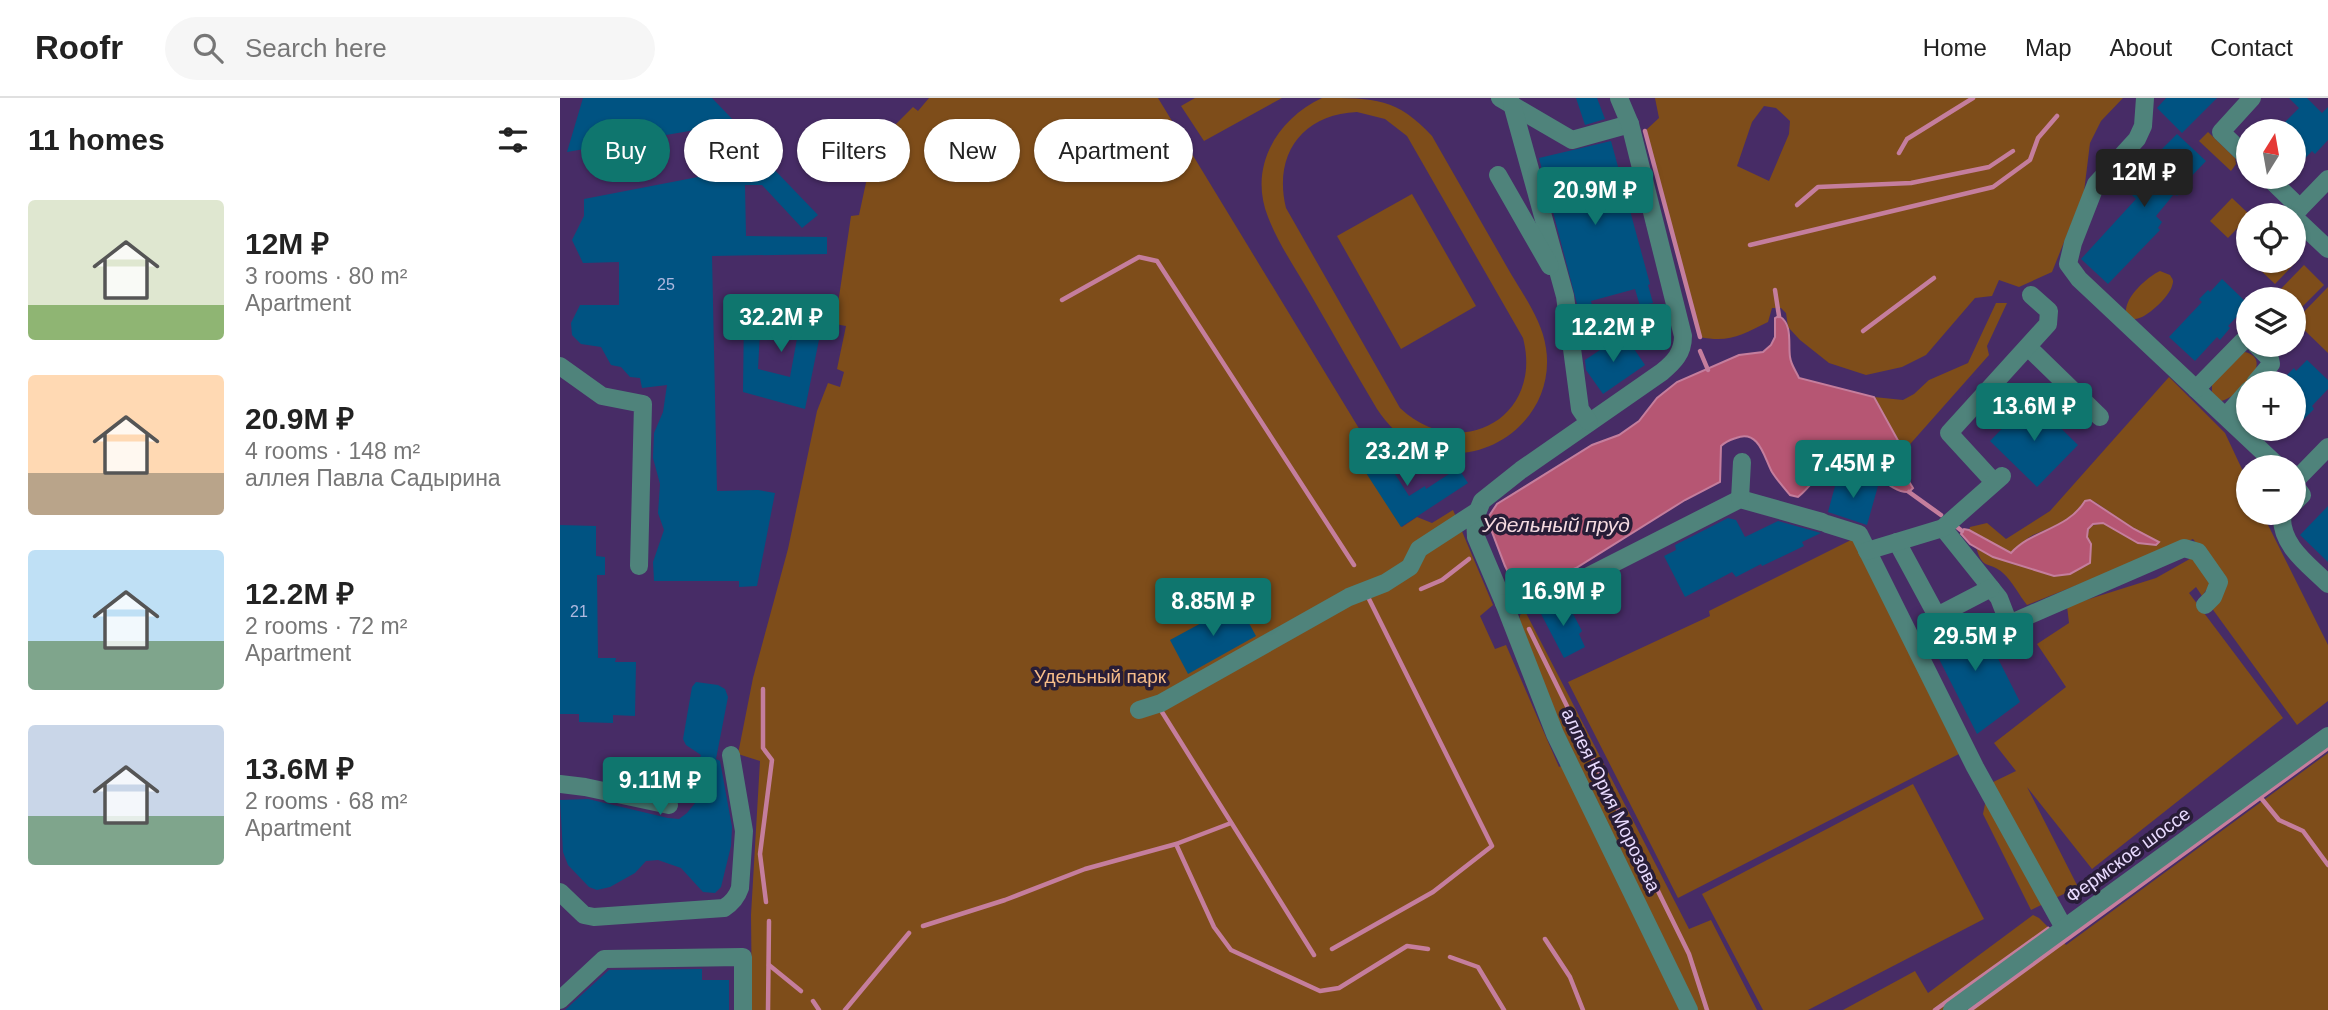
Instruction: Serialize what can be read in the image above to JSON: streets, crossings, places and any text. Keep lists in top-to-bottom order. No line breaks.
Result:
{"streets":{"street":["аллея Юрия Морозова","Фермское шоссе"]},"water":["Удельный пруд"],"parks":["Удельный парк"],"house_numbers":["25","21"],"north":"top","page":{"header":"Roofr","search":"Search here","nav":["Home","Map","About","Contact"],"heading":"11 homes","map_buttons":["+","−"],"chip":["Buy","Rent","Filters","New","Apartment"],"price":["12M ₽","20.9M ₽","32.2M ₽","12.2M ₽","13.6M ₽","23.2M ₽","7.45M ₽","16.9M ₽","8.85M ₽","29.5M ₽","9.11M ₽"],"list":[{"name":"12M ₽","note":"3 rooms · 80 m² · Apartment"},{"name":"20.9M ₽","note":"4 rooms · 148 m² · аллея Павла Садырина"},{"name":"12.2M ₽","note":"2 rooms · 72 m² · Apartment"},{"name":"13.6M ₽","note":"2 rooms · 68 m² · Apartment"}]}}
